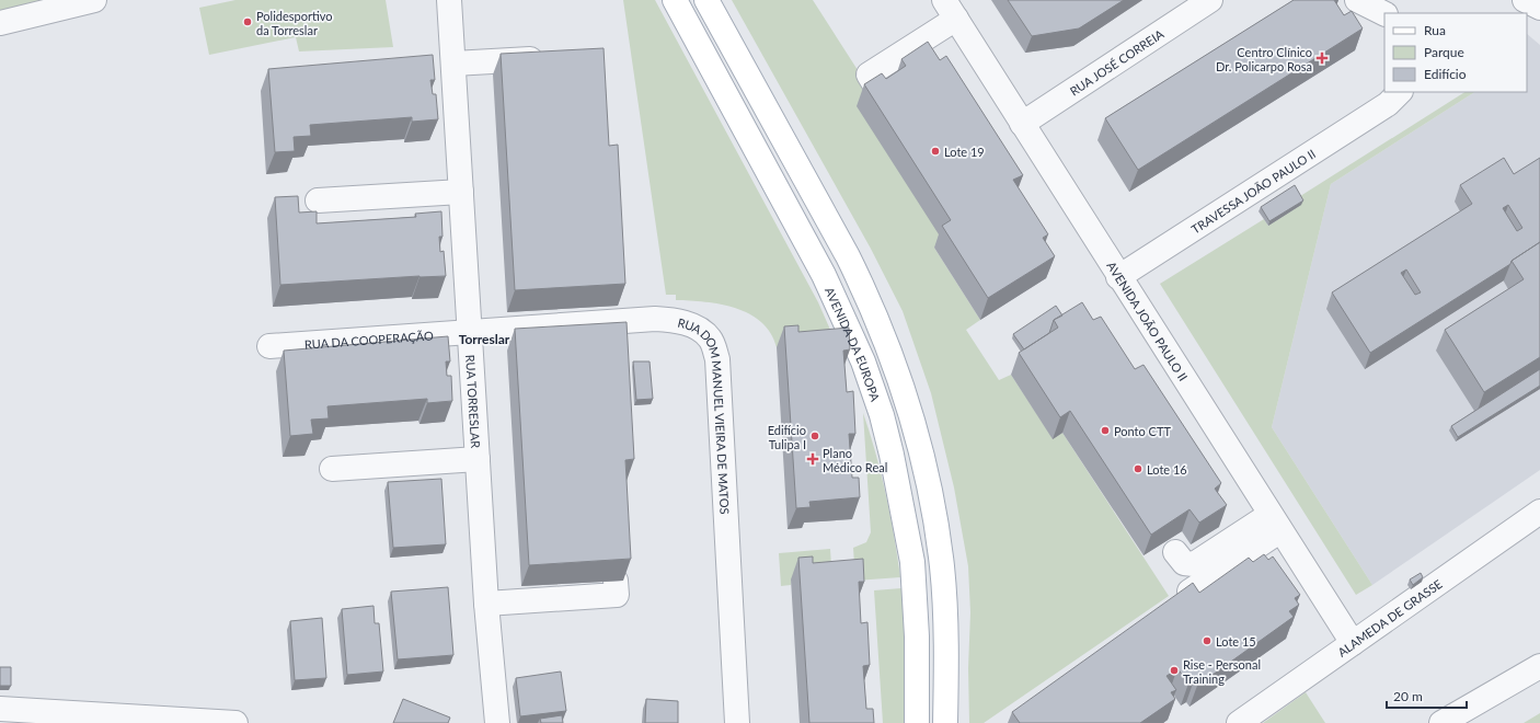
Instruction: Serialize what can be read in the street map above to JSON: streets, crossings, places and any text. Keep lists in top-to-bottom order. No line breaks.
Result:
{"streets":{"main road":["AVENIDA DA EUROPA"],"street":["RUA JOSÉ CORREIA","TRAVESSA JOÃO PAULO II","AVENIDA JOÃO PAULO II","RUA DA COOPERAÇÃO","RUA TORRESLAR","RUA DOM MANUEL VIEIRA DE MATOS","ALAMEDA DE GRASSE"]},"crossings":[["RUA JOSÉ CORREIA","AVENIDA JOÃO PAULO II"],["TRAVESSA JOÃO PAULO II","AVENIDA JOÃO PAULO II"],["AVENIDA JOÃO PAULO II","ALAMEDA DE GRASSE"],["RUA DA COOPERAÇÃO","RUA TORRESLAR"],["RUA DA COOPERAÇÃO","RUA DOM MANUEL VIEIRA DE MATOS"],["RUA TORRESLAR","RUA DOM MANUEL VIEIRA DE MATOS"]],"districts":["Torreslar"],"places":{"other":["Polidesportivo da Torreslar","Lote 19","Ponto CTT","Edifício Tulipa I","Lote 16","Lote 15","Rise - Personal Training"],"health":["Centro Clínico Dr. Policarpo Rosa","Plano Médico Real"]},"legend":["Rua","Parque","Edifício"],"scale_bar":"20 m"}
